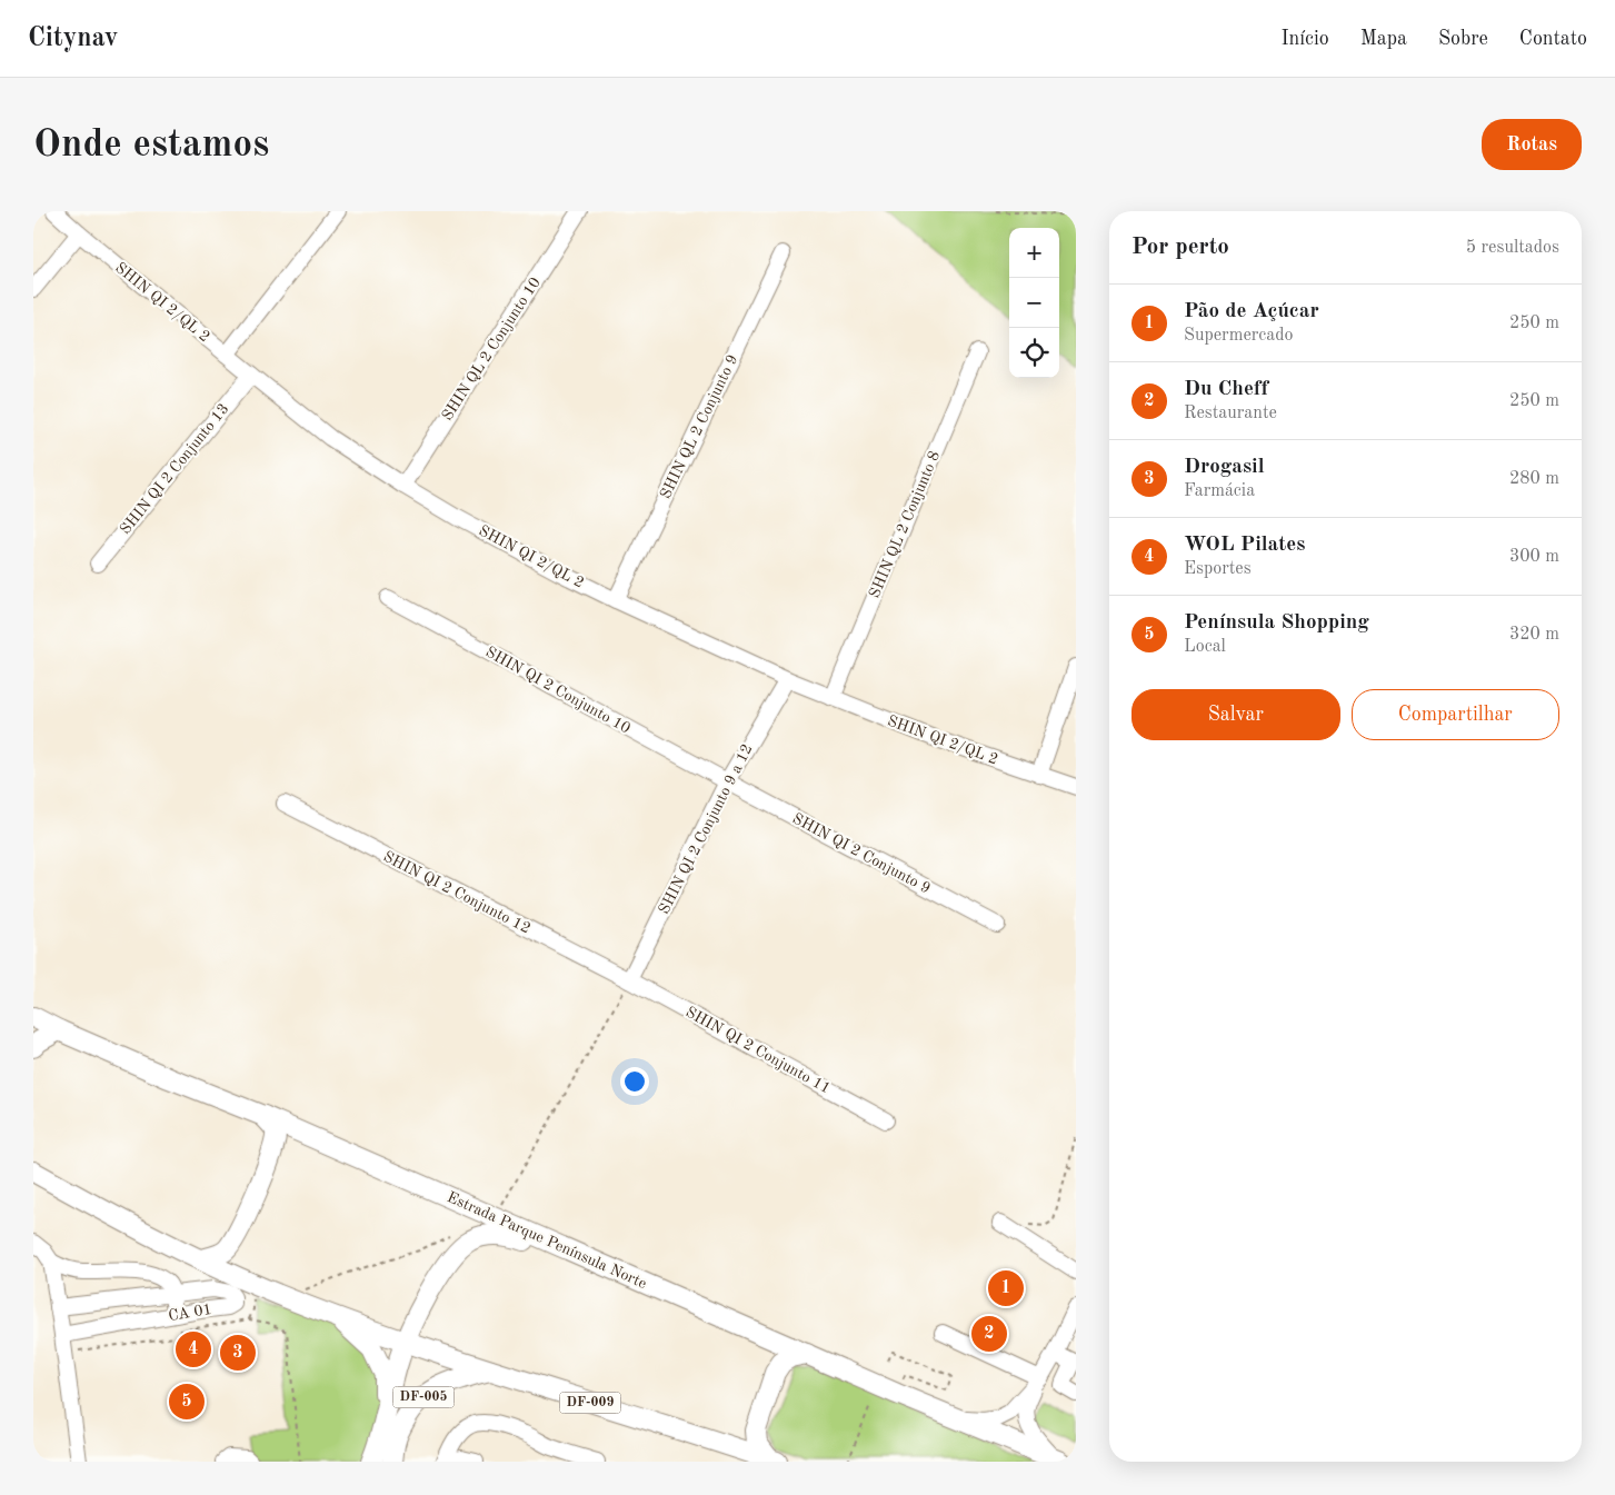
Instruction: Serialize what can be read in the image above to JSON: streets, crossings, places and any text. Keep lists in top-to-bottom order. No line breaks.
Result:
{"streets":{"main road":["Estrada Parque Península Norte","DF-005","DF-009"],"street":["SHIN QI 2/QL 2","SHIN QL 2 Conjunto 10","SHIN QL 2 Conjunto 9","SHIN QI 2 Conjunto 13","SHIN QL 2 Conjunto 8","SHIN QI 2 Conjunto 10","SHIN QI 2 Conjunto 9 a 12","SHIN QI 2 Conjunto 9","SHIN QI 2 Conjunto 12","SHIN QI 2 Conjunto 11","CA 01"]},"crossings":[["SHIN QI 2/QL 2","SHIN QL 2 Conjunto 10"],["SHIN QI 2/QL 2","SHIN QL 2 Conjunto 9"],["SHIN QI 2/QL 2","SHIN QI 2 Conjunto 13"],["SHIN QI 2/QL 2","SHIN QL 2 Conjunto 8"],["SHIN QI 2/QL 2","SHIN QI 2 Conjunto 9 a 12"],["SHIN QI 2 Conjunto 10","SHIN QI 2 Conjunto 9 a 12"],["SHIN QI 2 Conjunto 10","SHIN QI 2 Conjunto 9"],["SHIN QI 2 Conjunto 9 a 12","SHIN QI 2 Conjunto 9"],["SHIN QI 2 Conjunto 9 a 12","SHIN QI 2 Conjunto 12"],["SHIN QI 2 Conjunto 9 a 12","SHIN QI 2 Conjunto 11"],["SHIN QI 2 Conjunto 12","SHIN QI 2 Conjunto 11"],["DF-005","DF-009"]],"page":{"header":"Citynav","nav":["Início","Mapa","Sobre","Contato"],"buttons":["Rotas",["Salvar","Compartilhar"]],"title":"Onde estamos","heading":["Por perto","5 resultados"],"map_buttons":["+","−"],"list":[{"mark":"1","name":"Pão de Açúcar","note":"Supermercado","value":"250 m"},{"mark":"2","name":"Du Cheff","note":"Restaurante","value":"250 m"},{"mark":"3","name":"Drogasil","note":"Farmácia","value":"280 m"},{"mark":"4","name":"WOL Pilates","note":"Esportes","value":"300 m"},{"mark":"5","name":"Península Shopping","note":"Local","value":"320 m"}],"pins":["1","2","4","3","5"]}}
